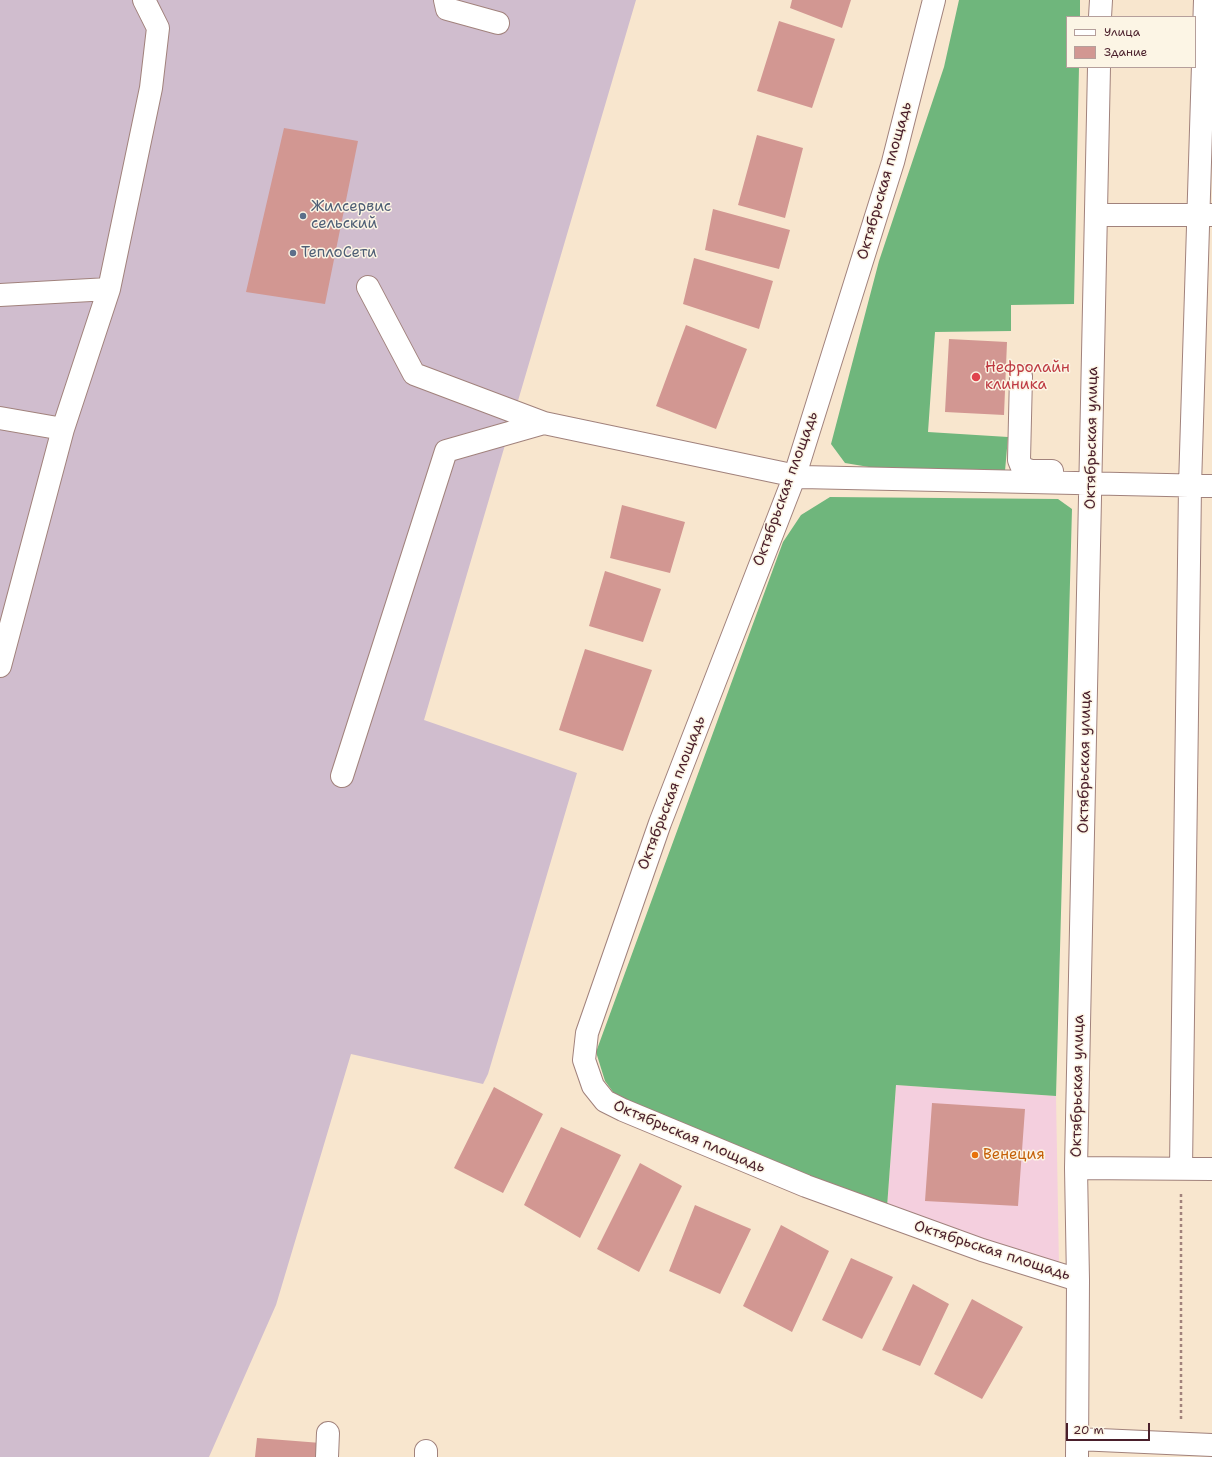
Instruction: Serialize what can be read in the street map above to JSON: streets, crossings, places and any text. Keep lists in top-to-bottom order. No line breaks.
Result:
{"streets":{"street":["Октябрьская площадь","Октябрьская улица"]},"crossings":[["Октябрьская площадь","Октябрьская улица"]],"places":["Жилсервис сельский","ТеплоСети","Нефролайн клиника","Венеция"],"legend":["Улица","Здание"],"scale_bar":"20 m"}
